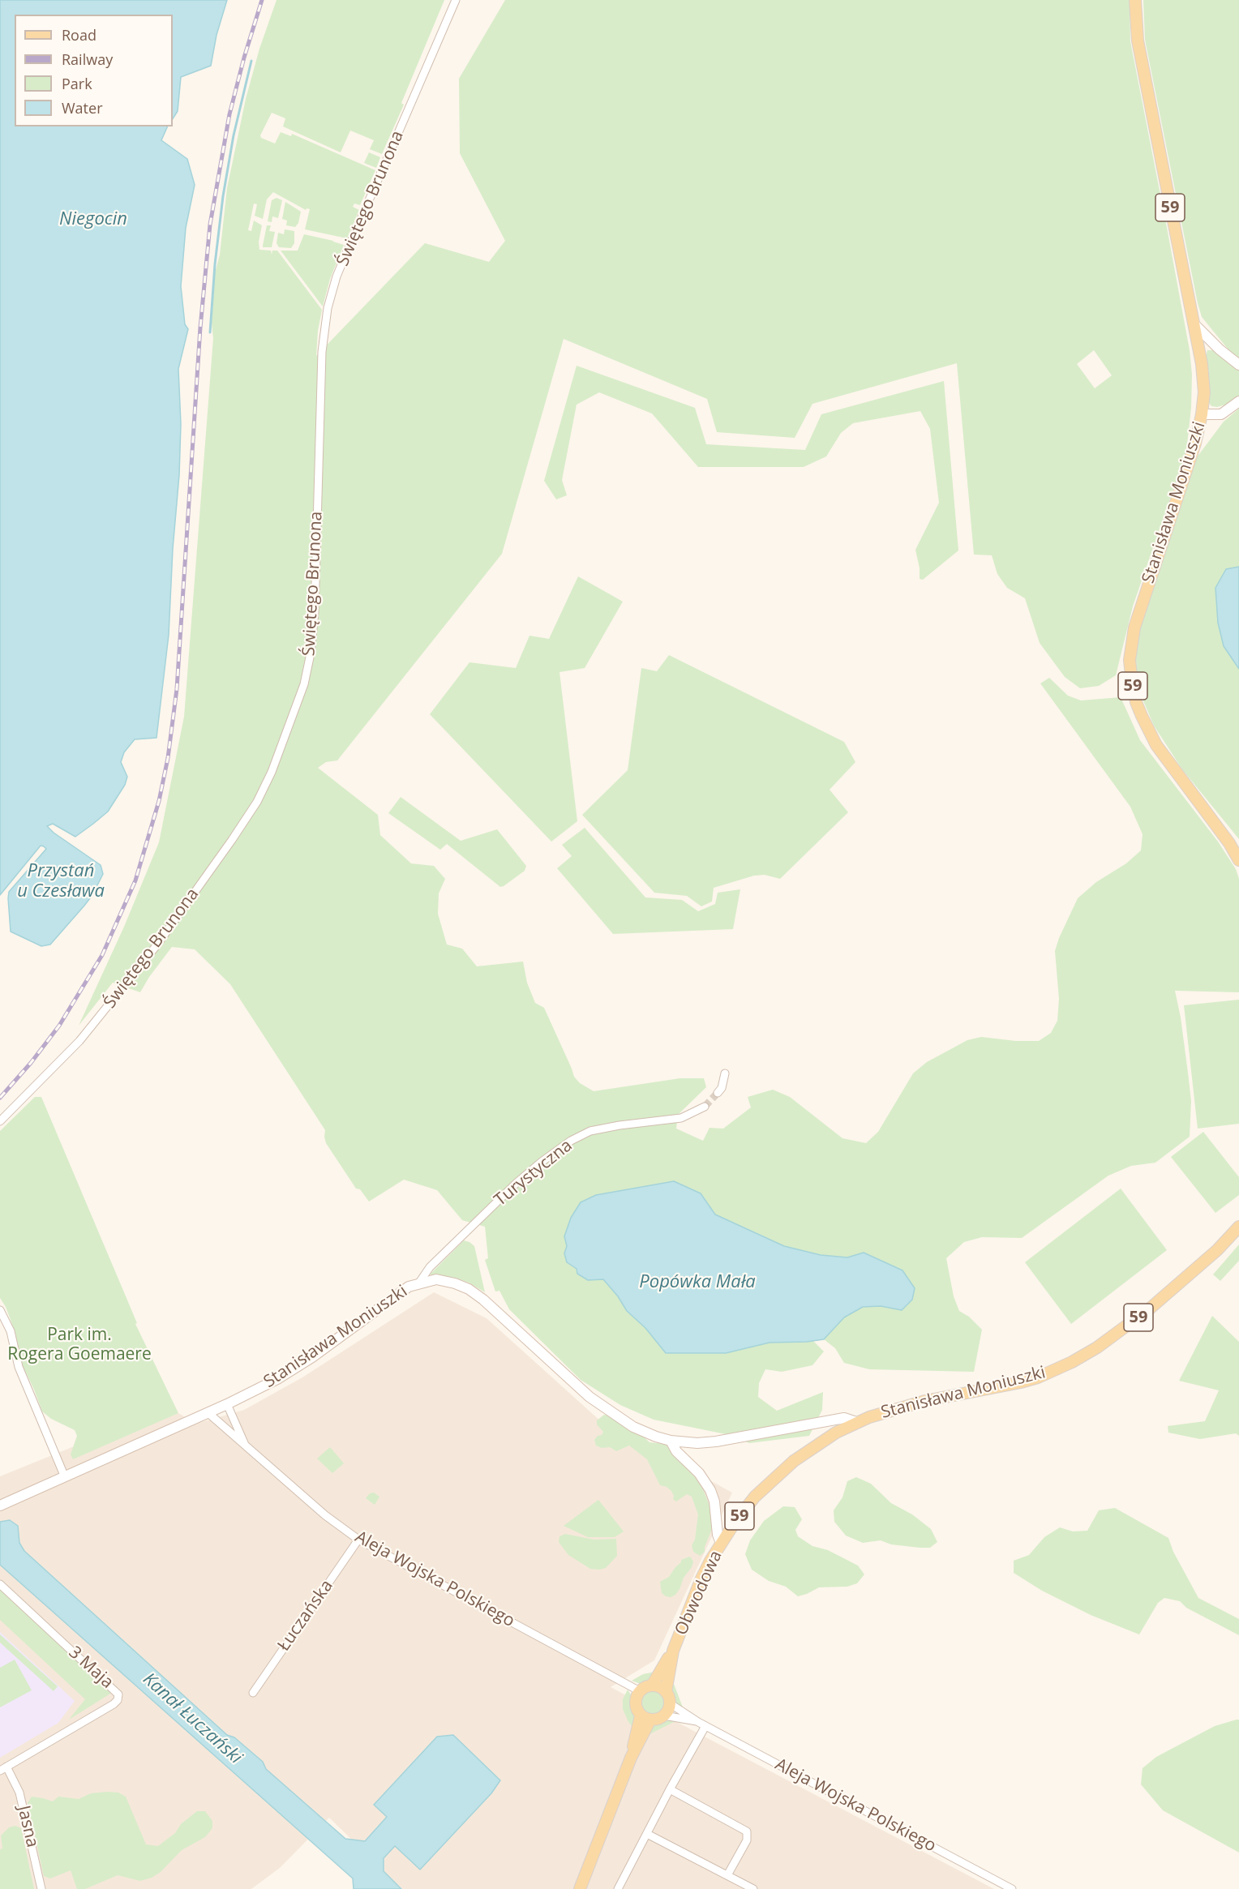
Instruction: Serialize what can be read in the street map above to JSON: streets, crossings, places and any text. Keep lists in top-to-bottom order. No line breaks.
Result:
{"streets":{"main road":["59","Stanisława Moniuszki","Obwodowa"],"street":["Świętego Brunona","Turystyczna","Aleja Wojska Polskiego","Łuczańska","3 Maja","Jasna"]},"crossings":[["Stanisława Moniuszki","Turystyczna"],["Stanisława Moniuszki","Aleja Wojska Polskiego"],["Stanisława Moniuszki","Obwodowa"],["Aleja Wojska Polskiego","Obwodowa"],["Aleja Wojska Polskiego","Łuczańska"],["3 Maja","Jasna"]],"water":["Niegocin","Przystań u Czesława","Popówka Mała","Kanał Łuczański"],"parks":["Park im. Rogera Goemaere"],"legend":["Road","Railway","Park","Water"]}
